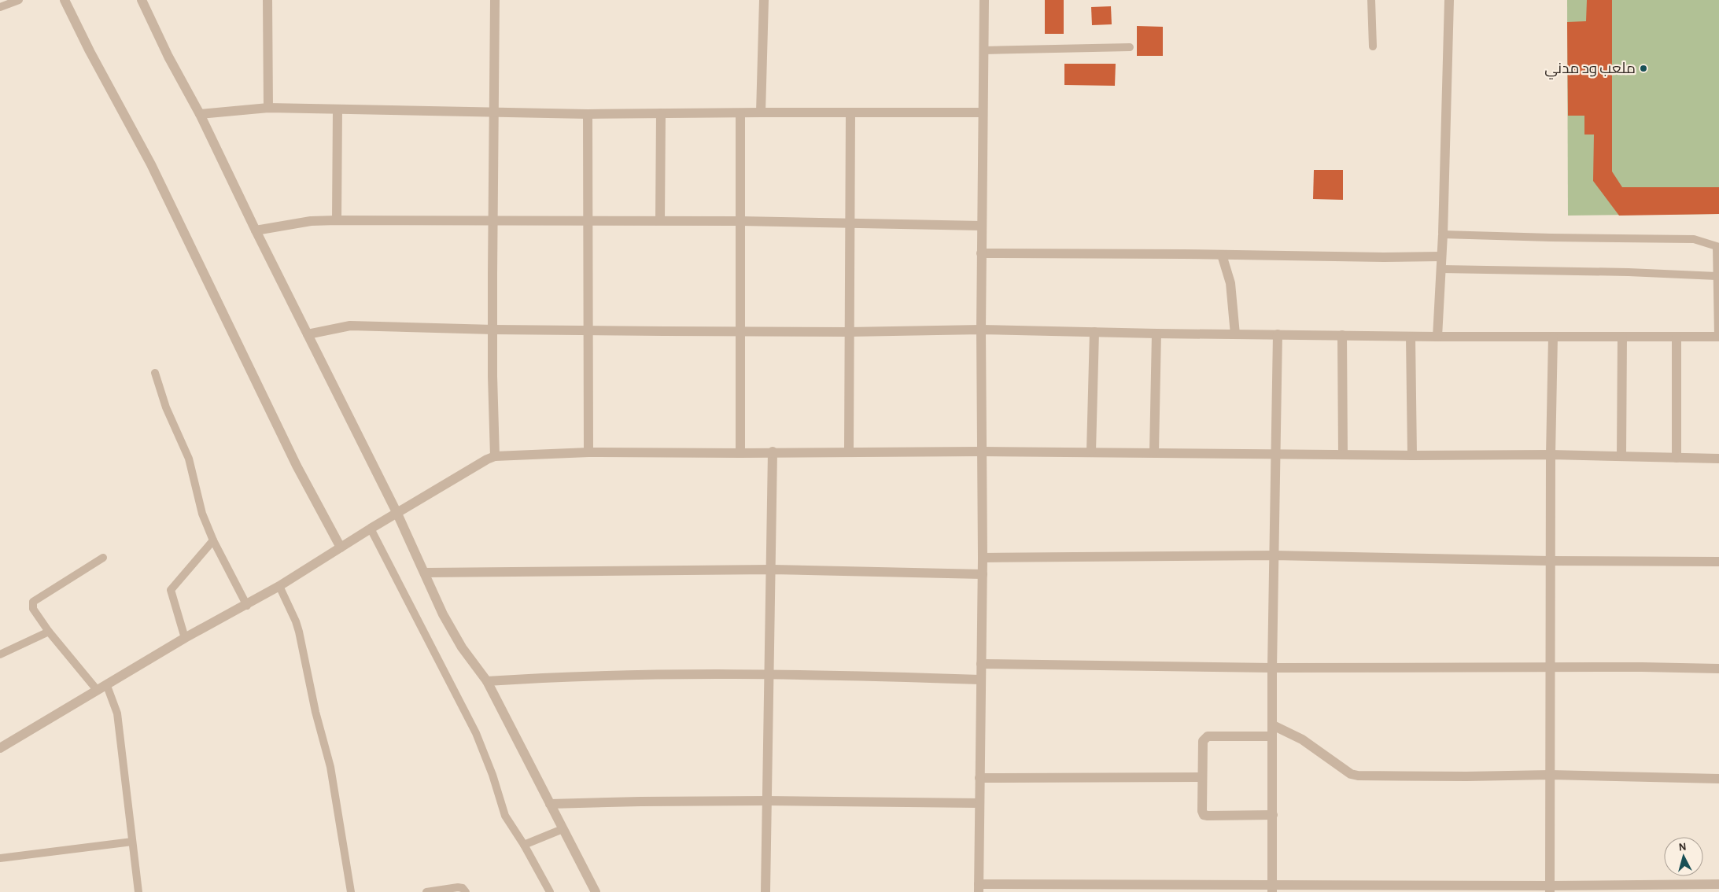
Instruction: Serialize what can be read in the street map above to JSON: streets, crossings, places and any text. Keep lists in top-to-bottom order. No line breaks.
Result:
{"places":["ملعب ود مدني"],"north":"top"}
